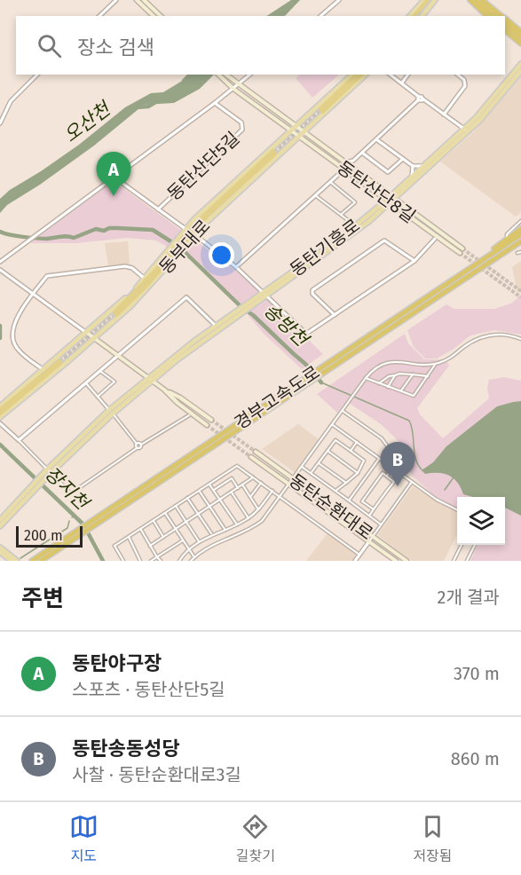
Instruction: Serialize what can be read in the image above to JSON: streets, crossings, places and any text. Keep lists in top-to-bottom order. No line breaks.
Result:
{"streets":{"highway":["동부대로","경부고속도로"],"main road":["동탄산단8길","동탄기흥로","동탄순환대로"],"street":["동탄산단5길"]},"crossings":[["동탄산단8길","동부대로"],["동탄산단8길","동탄기흥로"]],"water":["오산천","송방천","장지천"],"scale_bar":"200 m","page":{"search":"장소 검색","pins":["A","B"],"scale":"200 m","heading":["주변","2개 결과"],"list":[{"mark":"A","name":"동탄야구장","note":"스포츠 · 동탄산단5길","value":"370 m"},{"mark":"B","name":"동탄송동성당","note":"사찰 · 동탄순환대로3길","value":"860 m"}],"nav":["지도","길찾기","저장됨"]}}
